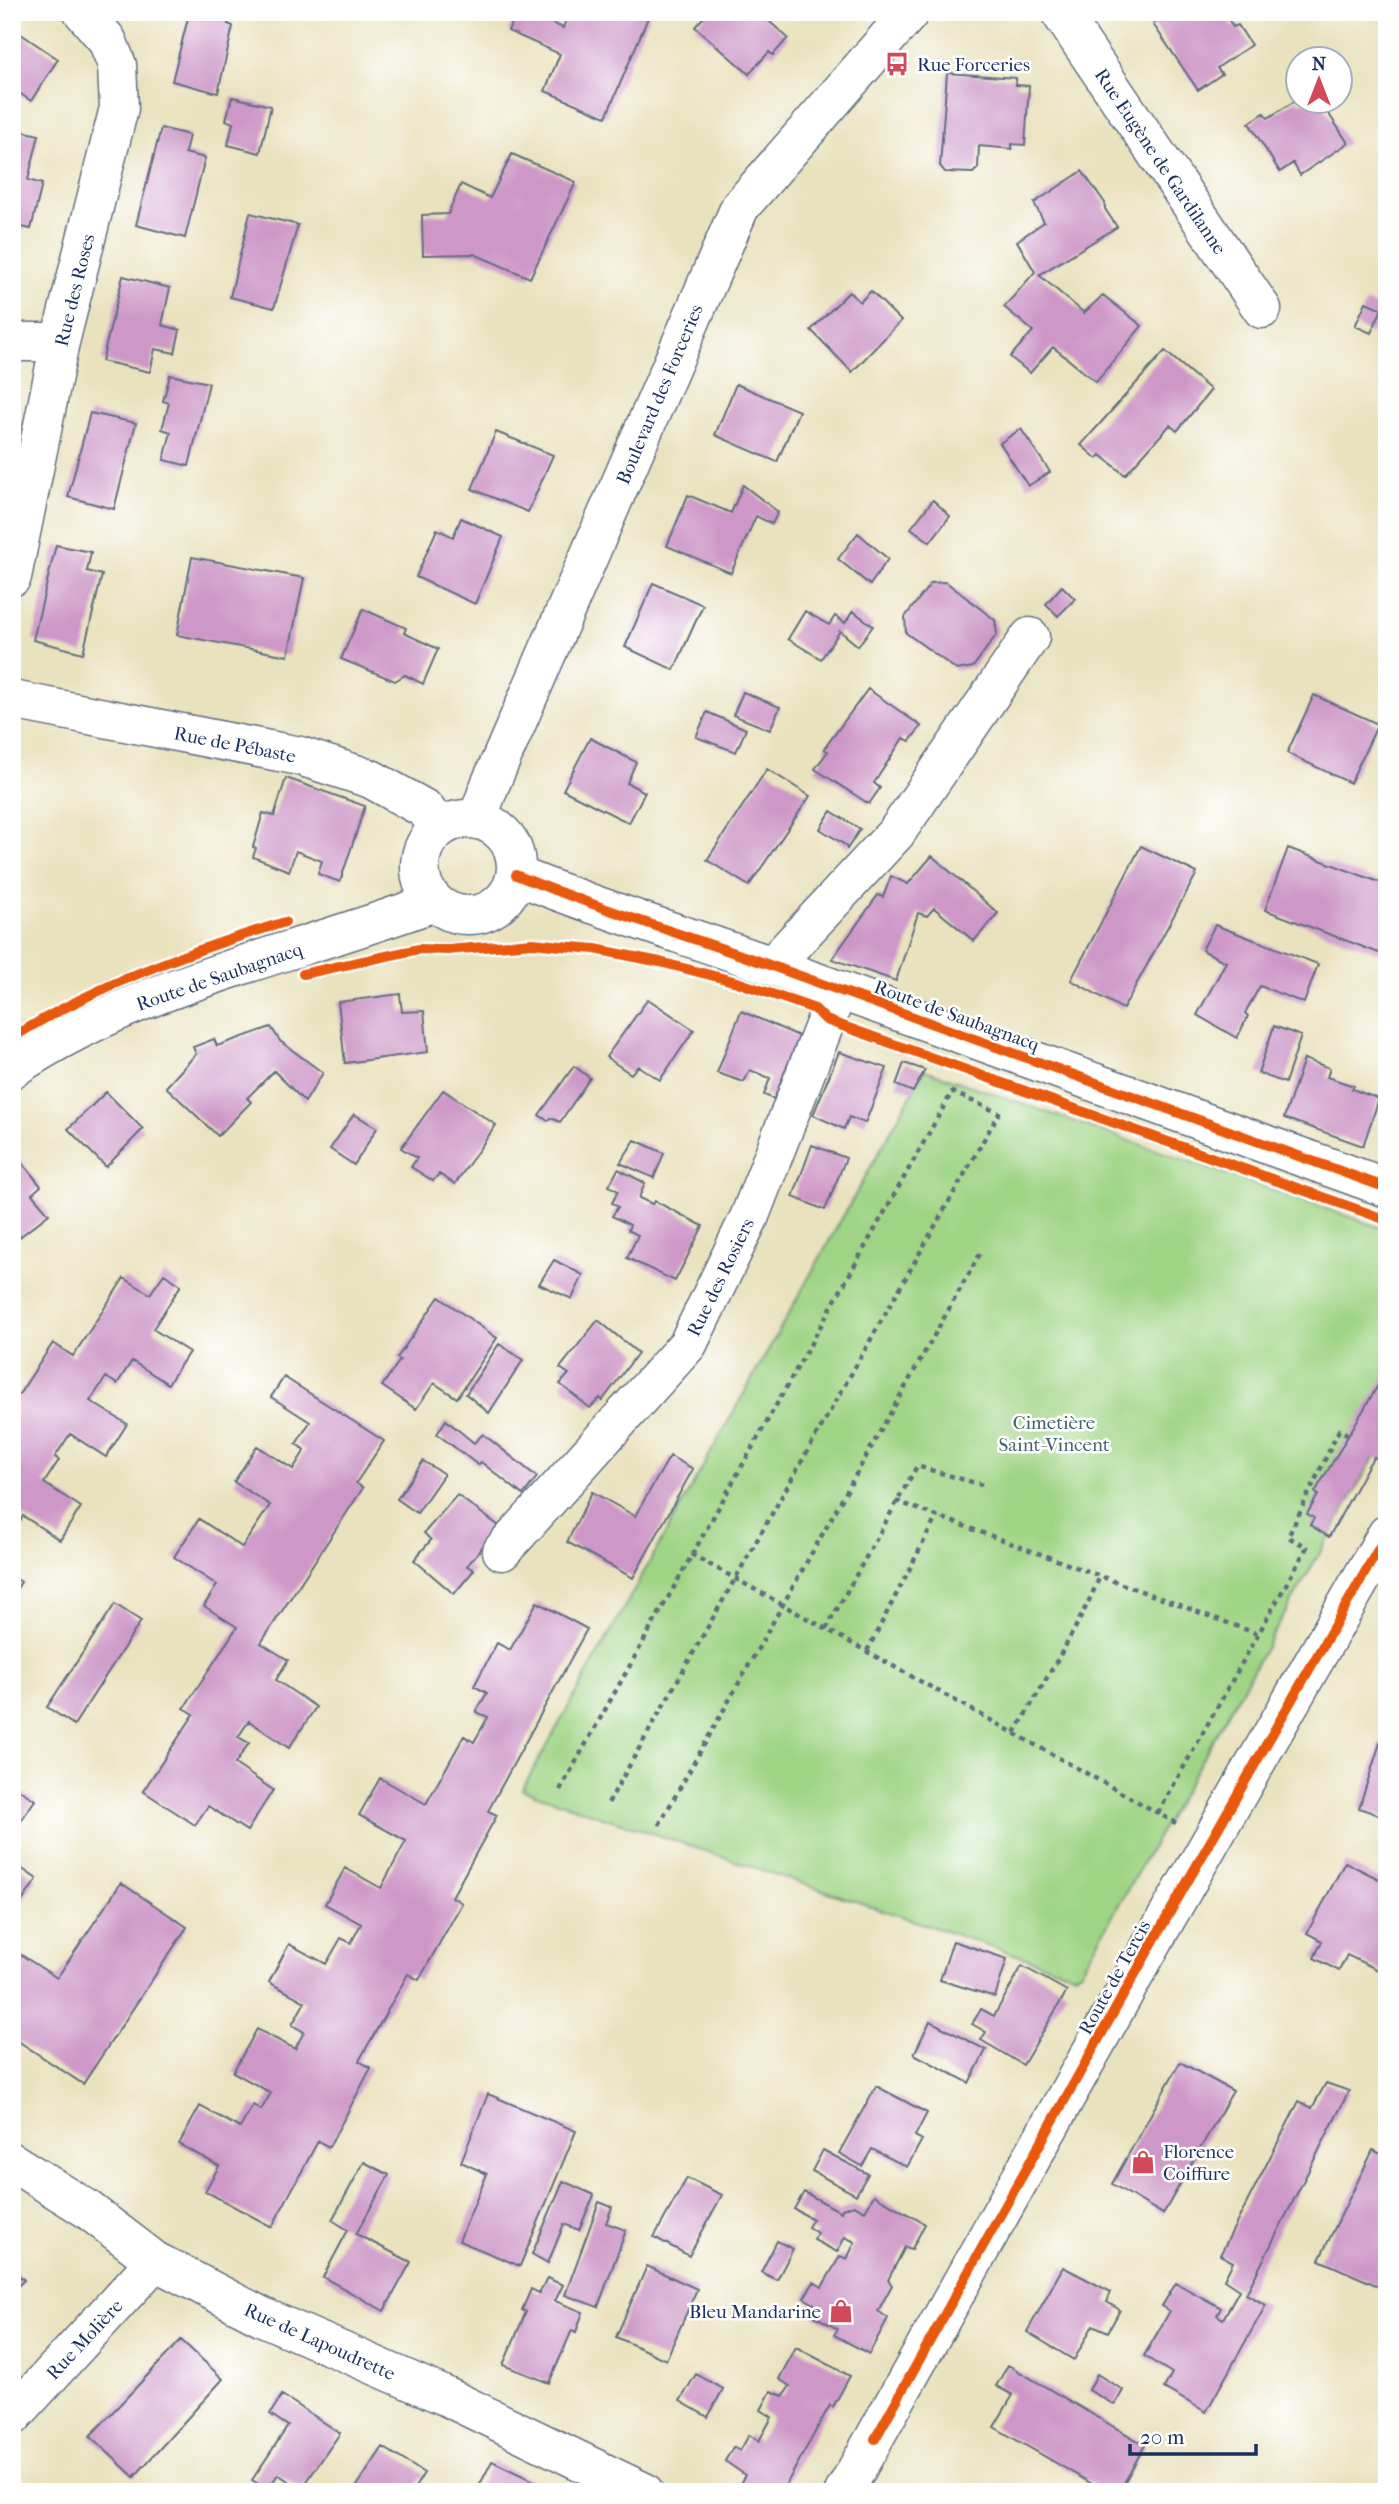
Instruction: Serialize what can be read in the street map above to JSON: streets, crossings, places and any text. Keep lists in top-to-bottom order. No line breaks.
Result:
{"streets":{"street":["Rue Eugène de Gardilanne","Rue des Roses","Boulevard des Forceries","Rue de Pébaste","Route de Saubagnacq","Rue des Rosiers","Route de Tercis","Rue Molière","Rue de Lapoudrette"]},"crossings":[["Boulevard des Forceries","Rue de Pébaste"],["Boulevard des Forceries","Route de Saubagnacq"],["Rue de Pébaste","Route de Saubagnacq"],["Route de Saubagnacq","Rue des Rosiers"],["Rue Molière","Rue de Lapoudrette"]],"parks":["Cimetière Saint-Vincent"],"places":{"bus stop":["Rue Forceries"],"shop":["Florence Coiffure","Bleu Mandarine"]},"scale_bar":"20 m","north":"top"}
